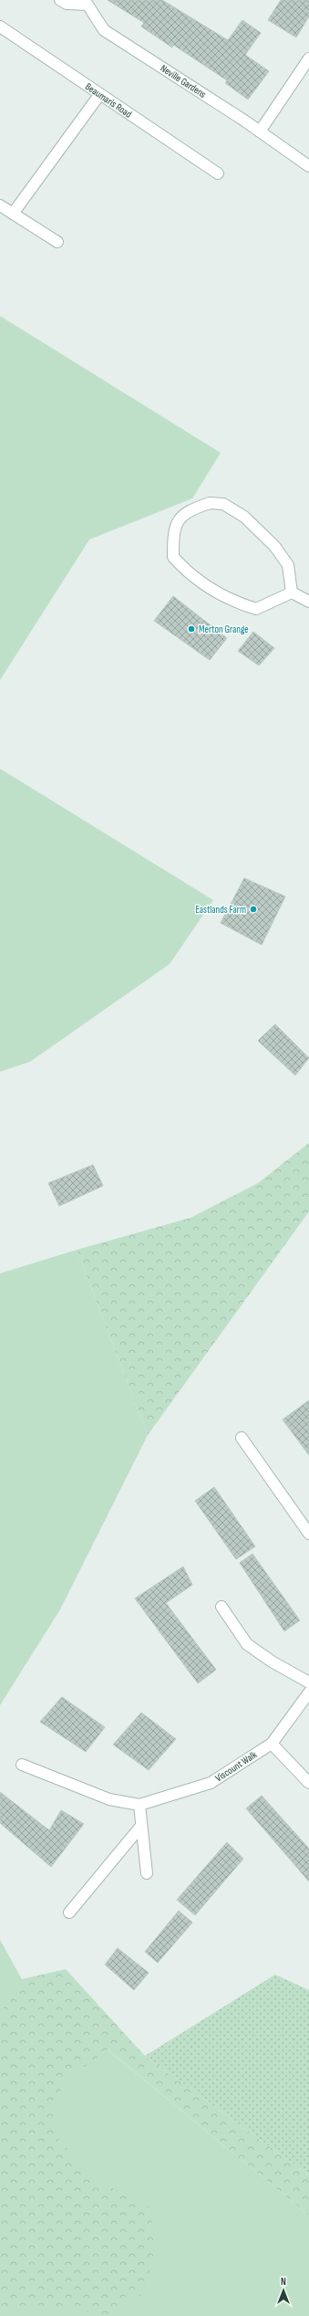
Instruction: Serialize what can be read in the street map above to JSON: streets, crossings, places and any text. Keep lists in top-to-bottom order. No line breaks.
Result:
{"streets":{"street":["Neville Gardens","Beaumaris Road","Viscount Walk"]},"places":["Merton Grange","Eastlands Farm"],"north":"top"}
